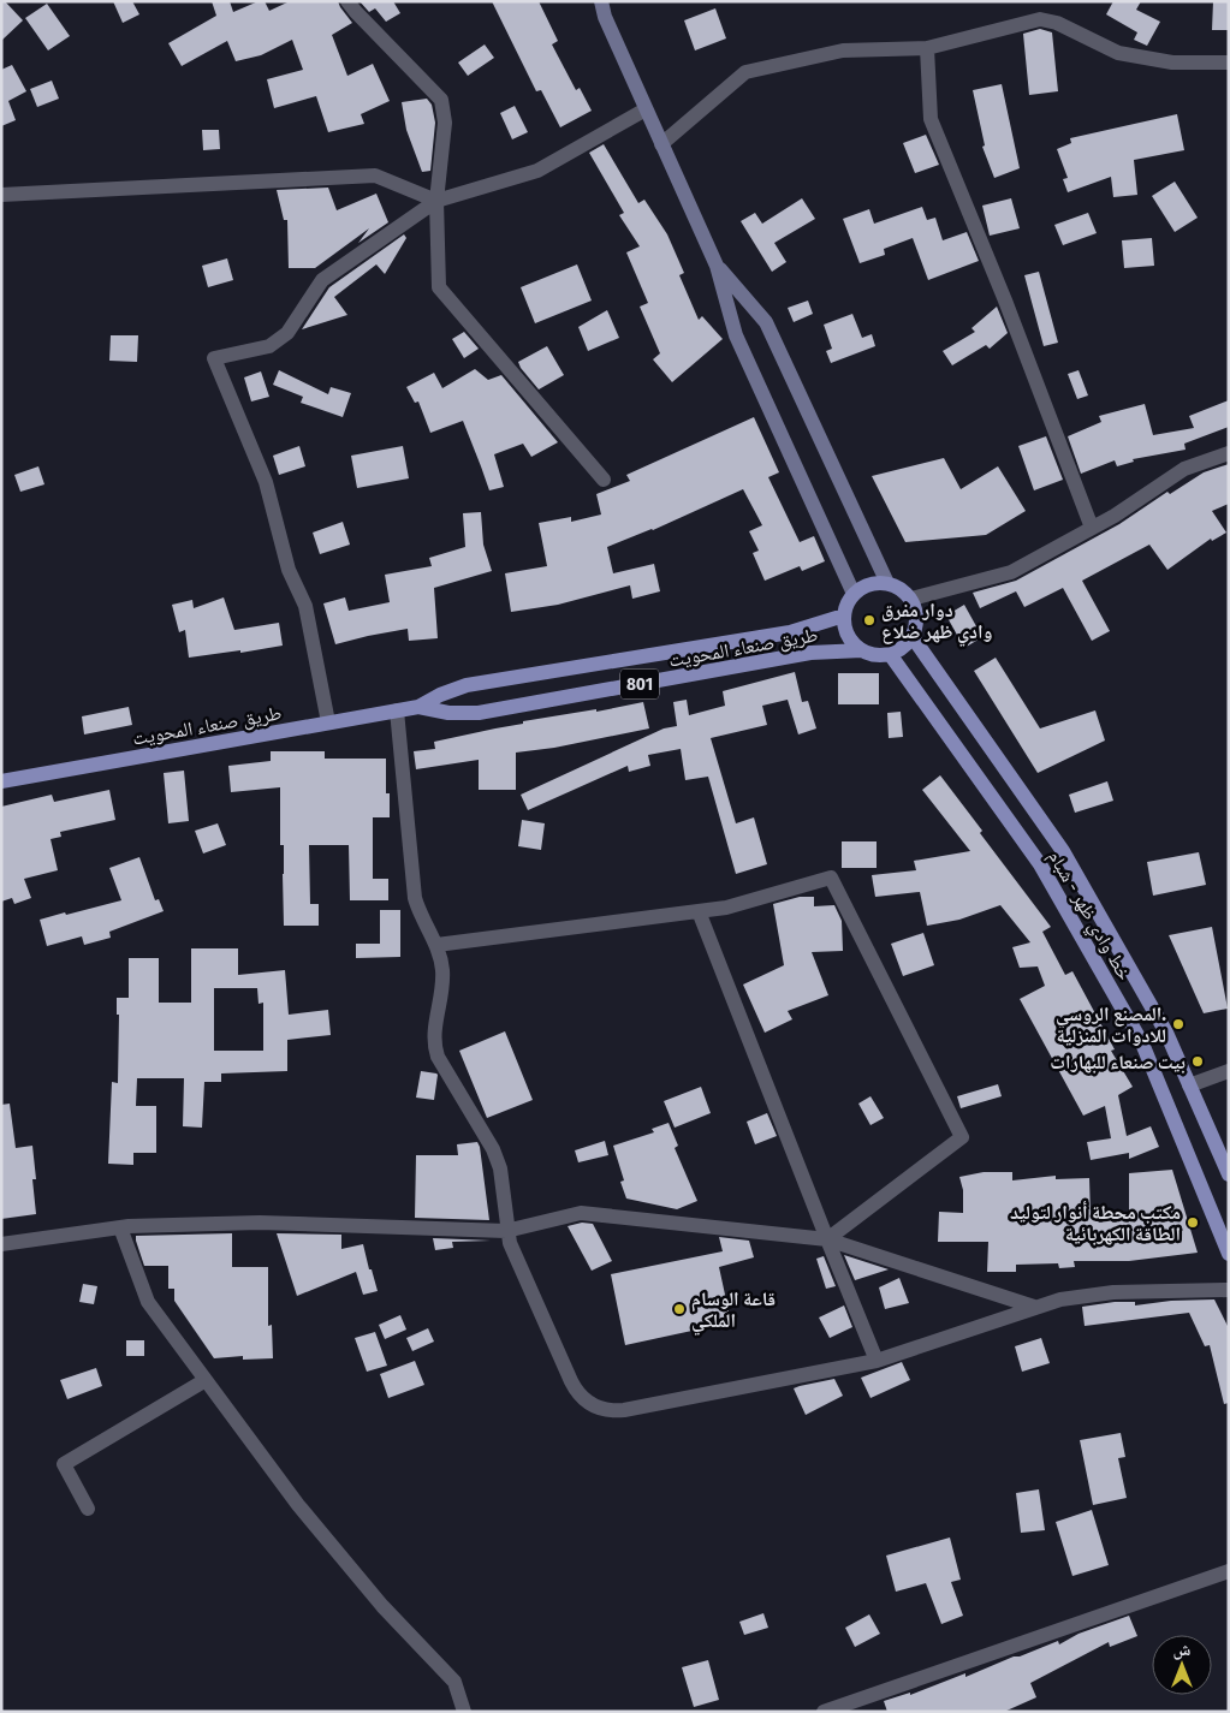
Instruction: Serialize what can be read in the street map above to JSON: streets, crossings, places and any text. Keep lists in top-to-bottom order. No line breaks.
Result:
{"streets":{"main road":["طريق صنعاء المحويت","801","خط وادي ظهر - شبام"]},"crossings":[["طريق صنعاء المحويت","خط وادي ظهر - شبام"]],"places":["دوار مفرق وادي ظهر ضلاع","المصنع الروسي. للادوات المنزلية","بيت صنعاء للبهارات","مكتب محطة أنوار لتوليد الطاقة الكهربائية","قاعة الوسام الملكي"],"north":"top"}
